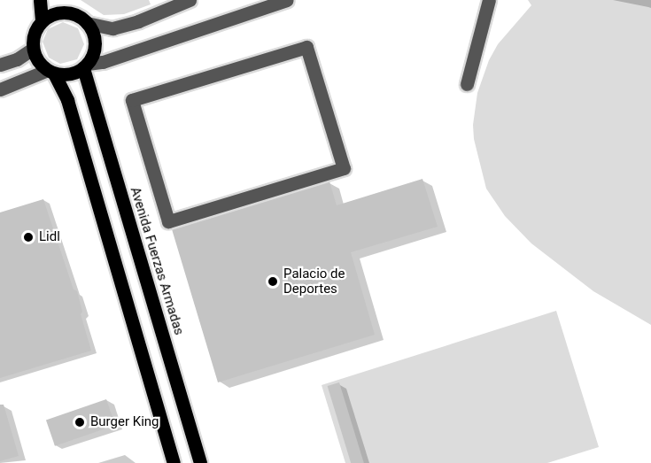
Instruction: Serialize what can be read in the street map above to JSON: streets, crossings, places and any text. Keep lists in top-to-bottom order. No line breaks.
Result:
{"streets":{"main road":["Avenida Fuerzas Armadas"]},"places":["Lidl","Palacio de Deportes","Burger King"]}
